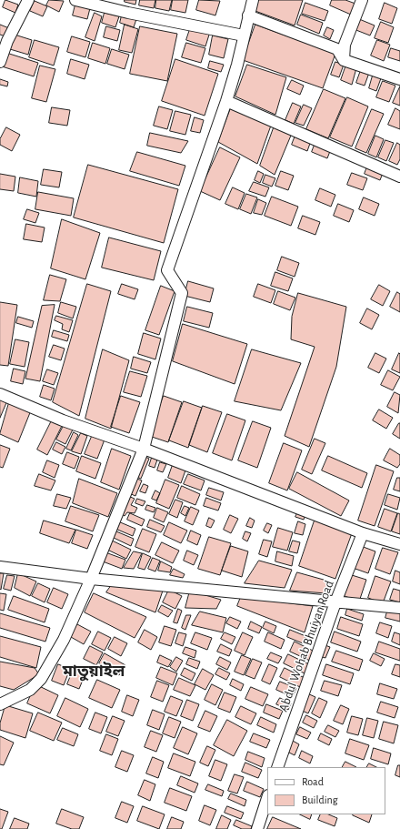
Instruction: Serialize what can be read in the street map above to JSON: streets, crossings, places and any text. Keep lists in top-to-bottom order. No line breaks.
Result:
{"streets":{"street":["Abdul Wohab Bhuiyan Road"]},"districts":["মাতুয়াইল"],"legend":["Road","Building"]}
